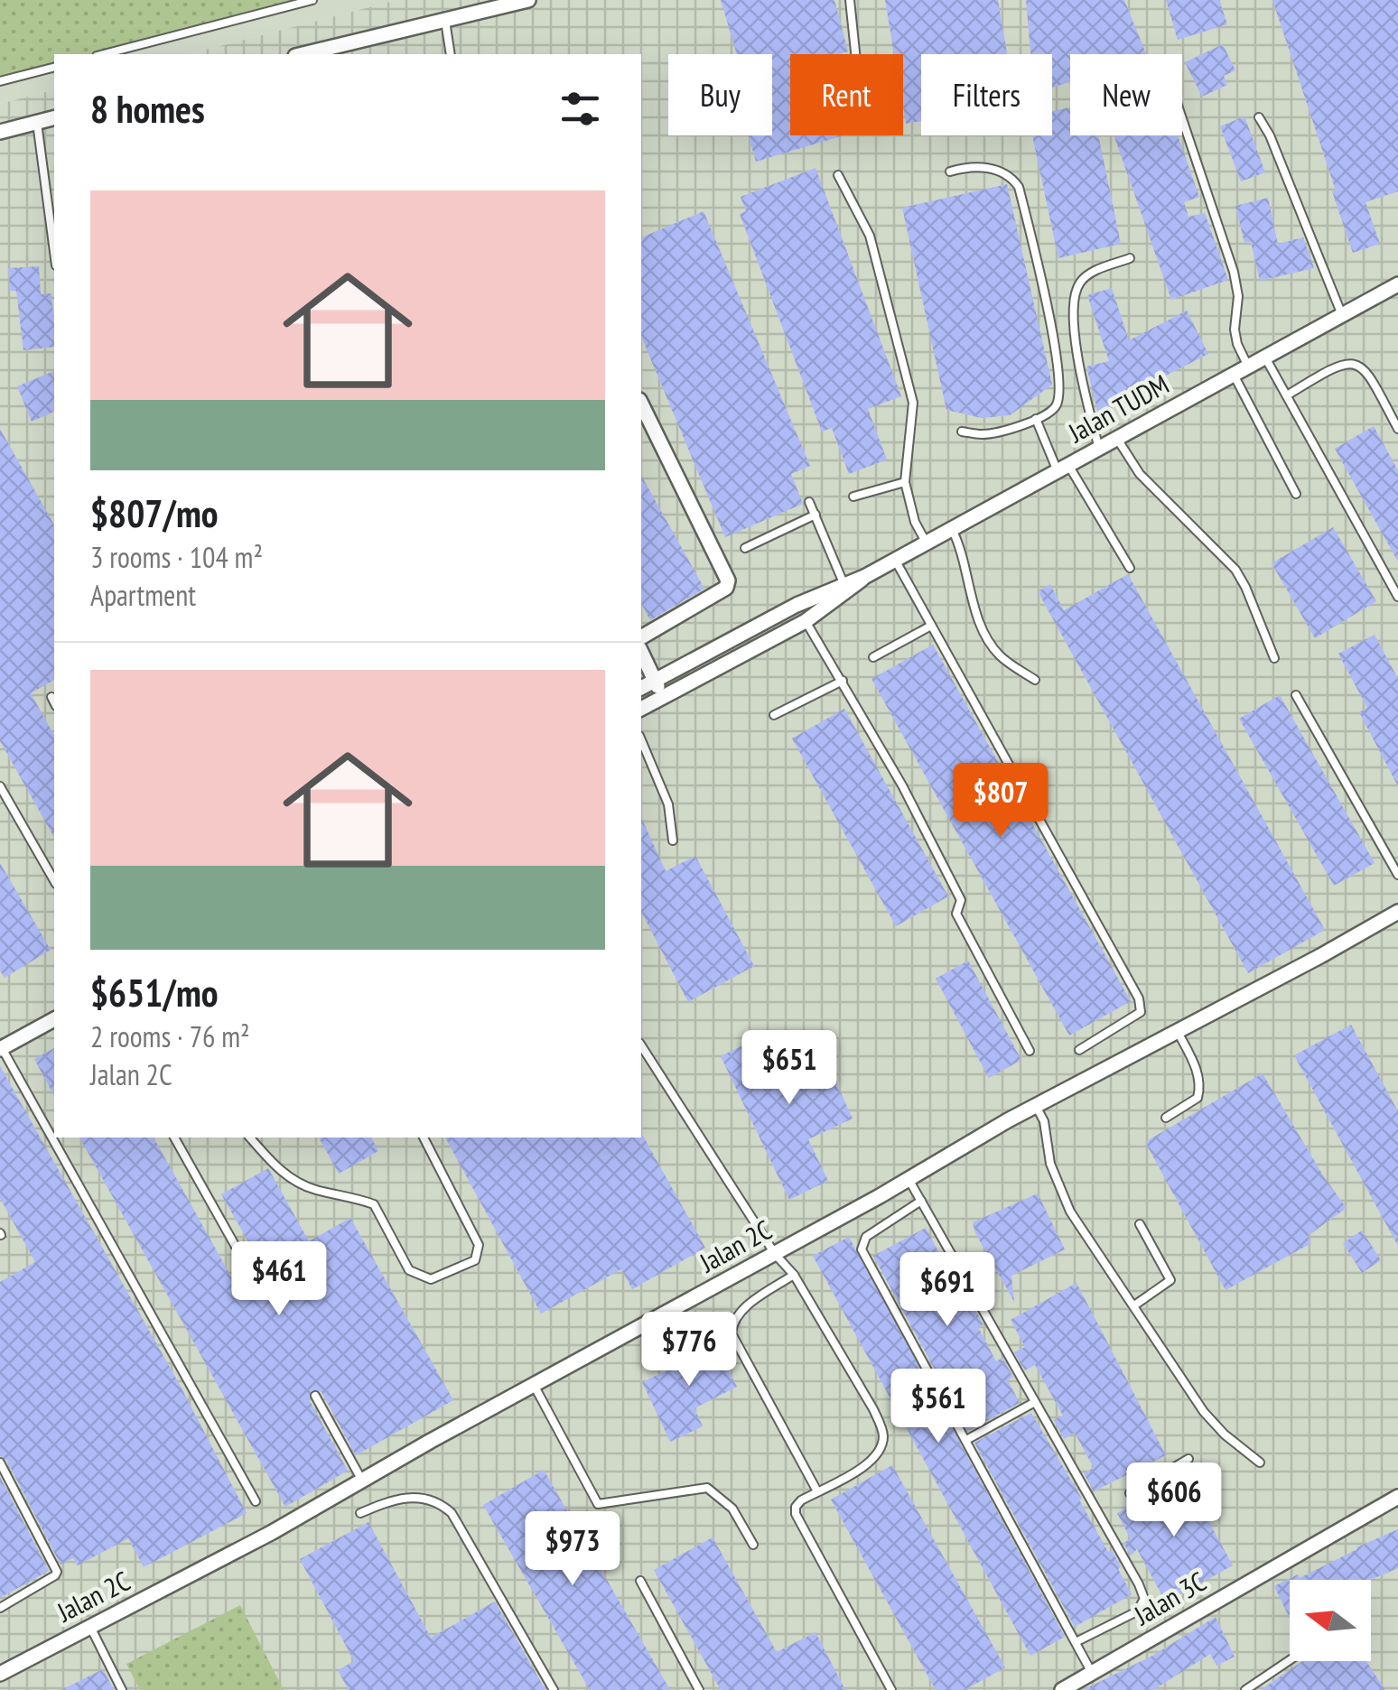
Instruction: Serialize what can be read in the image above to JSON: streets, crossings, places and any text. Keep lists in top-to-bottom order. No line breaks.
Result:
{"streets":{"street":["Jalan TUDM","Jalan 2C","Jalan 3C"]},"north":"left","page":{"chip":["Buy","Rent","Filters","New"],"heading":"8 homes","list":[{"name":"$807/mo","note":"3 rooms · 104 m² · Apartment"},{"name":"$651/mo","note":"2 rooms · 76 m² · Jalan 2C"}],"price":["$807","$651","$461","$691","$776","$561","$606","$973"]}}
